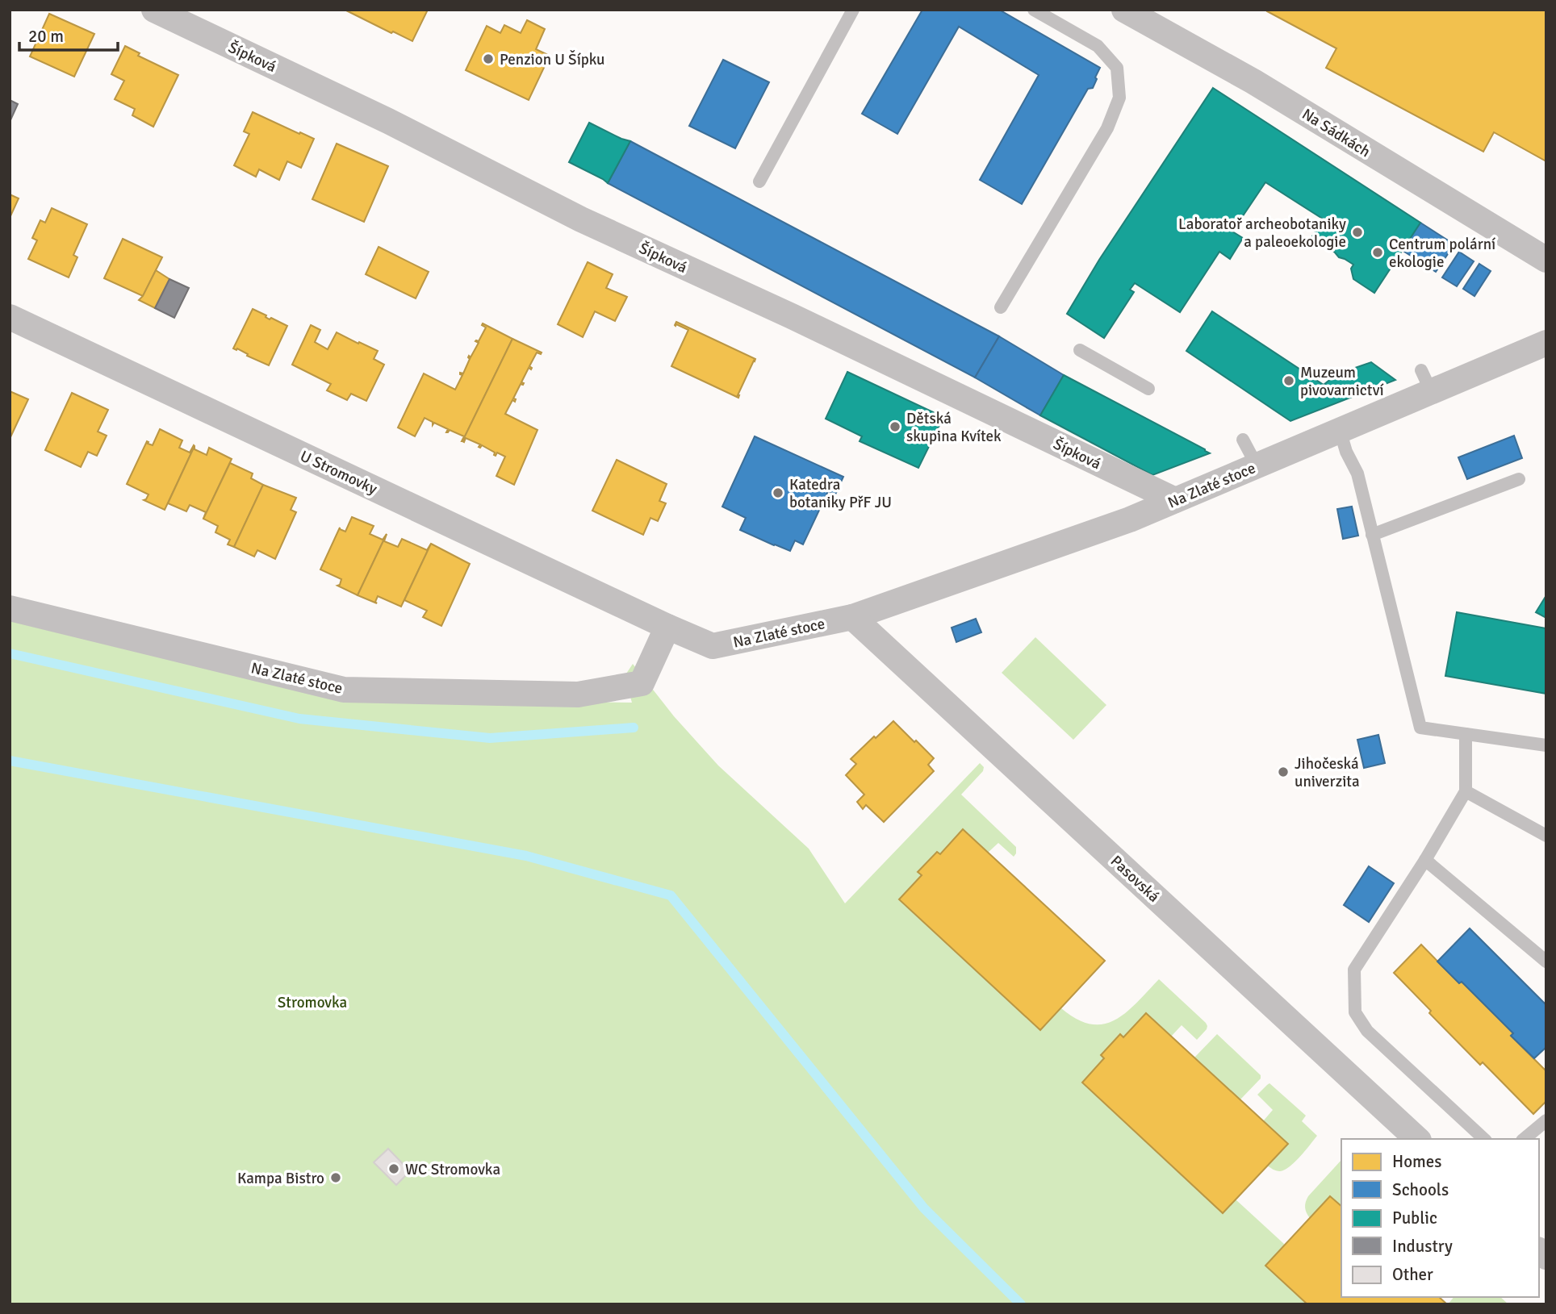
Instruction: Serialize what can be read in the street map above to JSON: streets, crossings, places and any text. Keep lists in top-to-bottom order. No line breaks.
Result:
{"streets":{"street":["Šípková","Na Sádkách","U Stromovky","Na Zlaté stoce","Pasovská"]},"crossings":[["Šípková","Na Zlaté stoce"],["U Stromovky","Na Zlaté stoce"],["Na Zlaté stoce","Pasovská"]],"parks":["Stromovka"],"places":["Penzion U Šípku","Laboratoř archeobotaniky a paleoekologie","Centrum polární ekologie","Muzeum pivovarnictví","Dětská skupina Kvítek","Katedra botaniky PřF JU","Jihočeská univerzita","WC Stromovka","Kampa Bistro"],"legend":["Homes","Schools","Public","Industry","Other"],"scale_bar":"20 m"}
